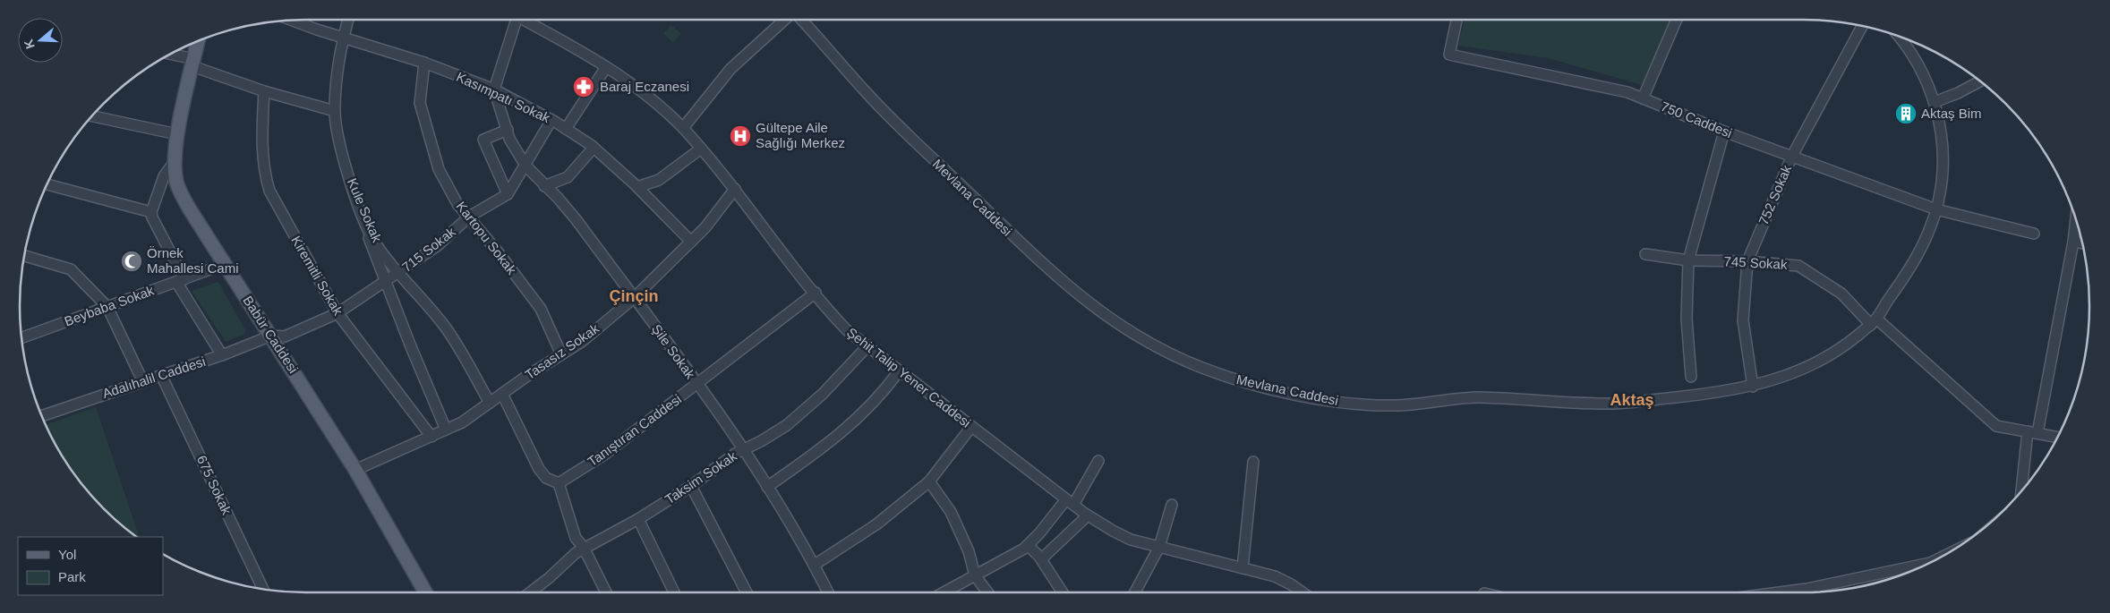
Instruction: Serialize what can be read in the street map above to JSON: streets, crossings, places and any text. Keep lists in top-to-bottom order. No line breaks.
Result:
{"streets":{"main road":["Babür Caddesi"],"street":["Kasımpatı Sokak","750 Caddesi","752 Sokak","Mevlana Caddesi","Kule Sokak","Kartopu Sokak","715 Sokak","745 Sokak","Kiremitli Sokak","Beybaba Sokak","Tasasız Sokak","Şile Sokak","Adalıhalil Caddesi","Şehit Talip Yener Caddesi","Tanıştıran Caddesi","Taksim Sokak","675 Sokak"]},"crossings":[["Kasımpatı Sokak","Kule Sokak"],["Kasımpatı Sokak","Kartopu Sokak"],["Kasımpatı Sokak","715 Sokak"],["Kasımpatı Sokak","Tasasız Sokak"],["Kasımpatı Sokak","Şile Sokak"],["750 Caddesi","752 Sokak"],["750 Caddesi","Mevlana Caddesi"],["752 Sokak","Mevlana Caddesi"],["752 Sokak","745 Sokak"],["Mevlana Caddesi","745 Sokak"],["Kule Sokak","715 Sokak"],["Kule Sokak","Tasasız Sokak"],["Kartopu Sokak","715 Sokak"],["Kartopu Sokak","Tasasız Sokak"],["715 Sokak","Kiremitli Sokak"],["715 Sokak","Babür Caddesi"],["715 Sokak","Şile Sokak"],["715 Sokak","Adalıhalil Caddesi"],["Kiremitli Sokak","Tasasız Sokak"],["Beybaba Sokak","Babür Caddesi"],["Babür Caddesi","Tasasız Sokak"],["Babür Caddesi","Adalıhalil Caddesi"],["Tasasız Sokak","Şile Sokak"],["Tasasız Sokak","Şehit Talip Yener Caddesi"],["Şile Sokak","Tanıştıran Caddesi"],["Şile Sokak","Taksim Sokak"],["Adalıhalil Caddesi","675 Sokak"],["Şehit Talip Yener Caddesi","Tanıştıran Caddesi"],["Şehit Talip Yener Caddesi","Taksim Sokak"]],"districts":["Çinçin","Aktaş"],"places":{"pharmacy":["Baraj Eczanesi"],"building":["Aktaş Bim"],"hospital":["Gültepe Aile Sağlığı Merkez"],"mosque":["Örnek Mahallesi Cami"]},"legend":["Yol","Park"],"north":"left"}
